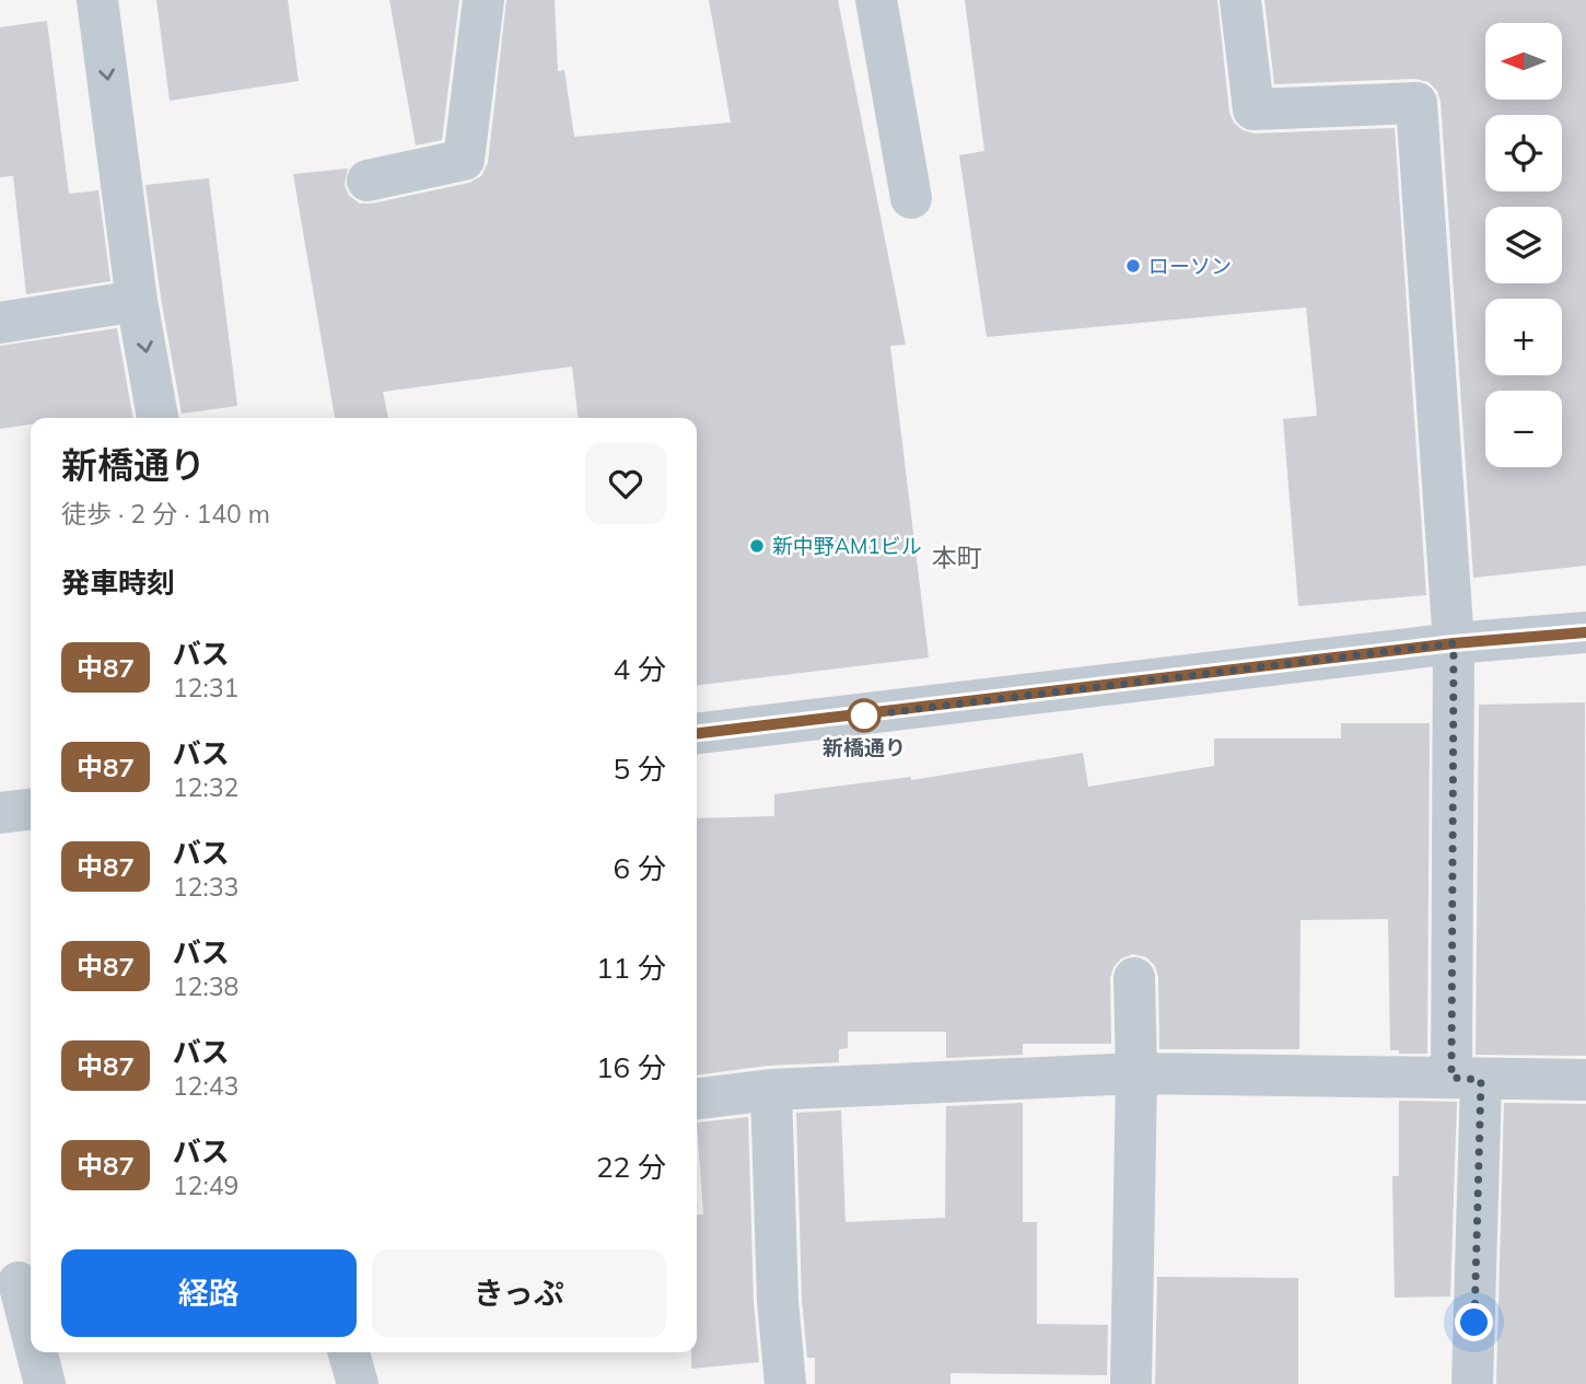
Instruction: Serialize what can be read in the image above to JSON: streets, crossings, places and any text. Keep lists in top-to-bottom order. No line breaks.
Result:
{"districts":["本町"],"places":["ローソン","新中野AM1ビル","新橋通り"],"lines":["bus line 中87"],"north":"left","page":{"map_buttons":["+","−"],"heading":[["新橋通り","徒歩 · 2 分 · 140 m"],"発車時刻"],"list":[{"mark":"中87","name":"バス","note":"12:31","value":"4 分"},{"mark":"中87","name":"バス","note":"12:32","value":"5 分"},{"mark":"中87","name":"バス","note":"12:33","value":"6 分"},{"mark":"中87","name":"バス","note":"12:38","value":"11 分"},{"mark":"中87","name":"バス","note":"12:43","value":"16 分"},{"mark":"中87","name":"バス","note":"12:49","value":"22 分"}],"buttons":["経路","きっぷ"]}}
